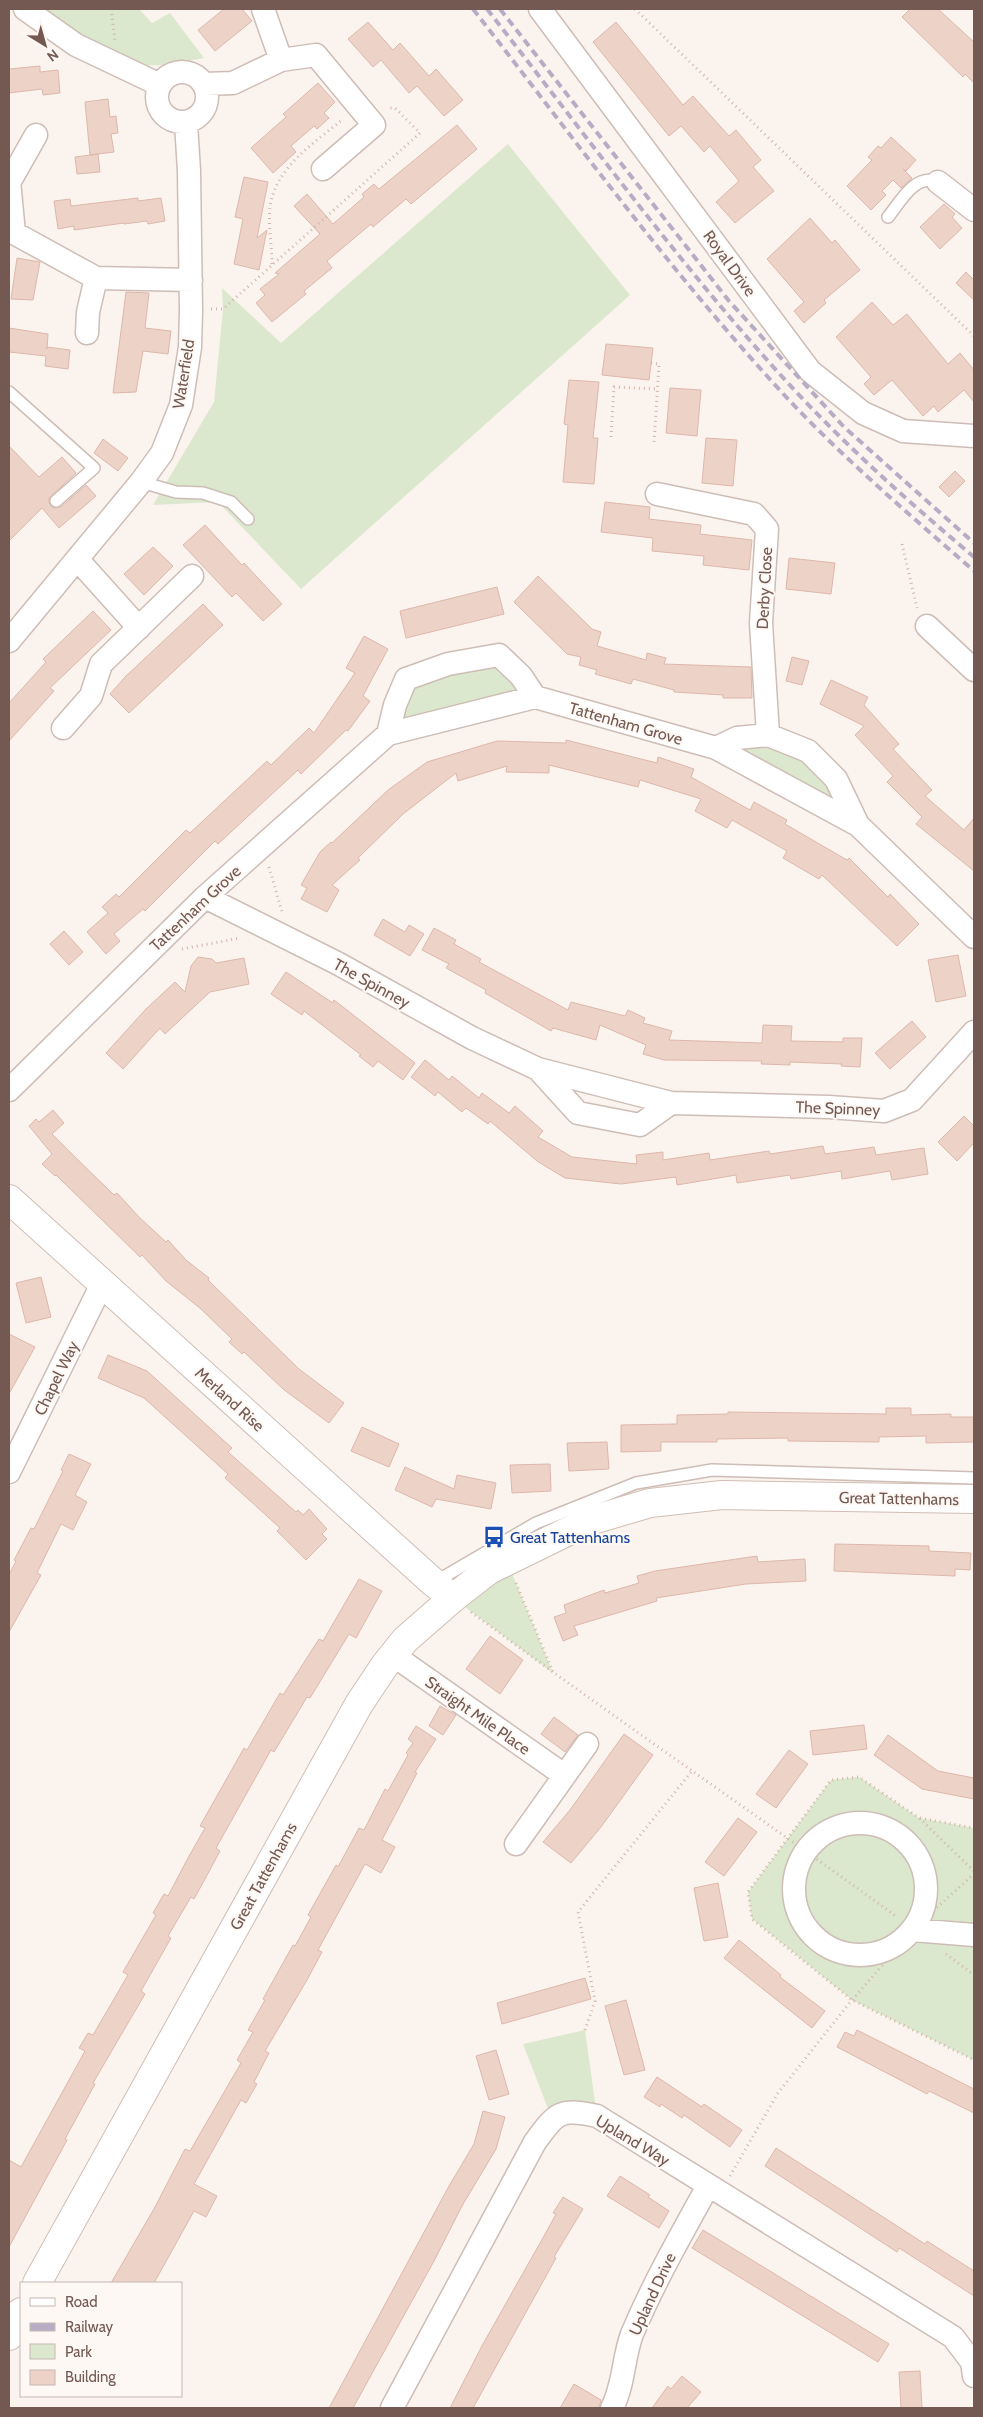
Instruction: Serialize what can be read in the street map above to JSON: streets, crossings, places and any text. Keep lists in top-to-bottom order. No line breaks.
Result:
{"streets":{"main road":["Merland Rise","Great Tattenhams"],"street":["Royal Drive","Waterfield","Derby Close","Tattenham Grove","The Spinney","Chapel Way","Straight Mile Place","Upland Way","Upland Drive"]},"crossings":[["Derby Close","Tattenham Grove"],["Tattenham Grove","The Spinney"],["Chapel Way","Merland Rise"],["Merland Rise","Great Tattenhams"],["Great Tattenhams","Straight Mile Place"],["Upland Way","Upland Drive"]],"places":{"bus stop":["Great Tattenhams"]},"legend":["Road","Railway","Park","Building"],"north":"bottom right"}
